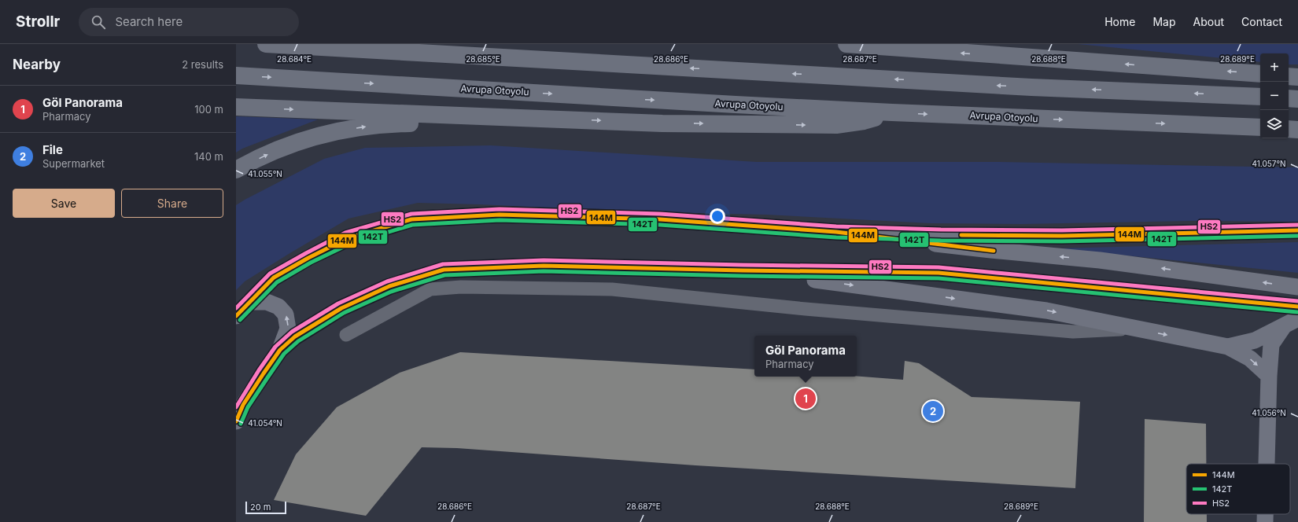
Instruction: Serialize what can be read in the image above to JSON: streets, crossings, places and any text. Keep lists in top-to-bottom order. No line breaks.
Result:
{"streets":{"highway":["Avrupa Otoyolu"]},"lines":["transit line HS2","transit line 144M","transit line 142T"],"legend":["144M","142T","HS2"],"scale_bar":"20 m","page":{"header":"Strollr","search":"Search here","nav":["Home","Map","About","Contact"],"heading":["Nearby","2 results"],"map_buttons":["+","−"],"list":[{"mark":"1","name":"Göl Panorama","note":"Pharmacy","value":"100 m"},{"mark":"2","name":"File","note":"Supermarket","value":"140 m"}],"buttons":["Save","Share"],"popup":["Göl Panorama","Pharmacy"],"pins":["1","2"],"scale":"20 m"},"coordinates":["28.684°E","28.685°E","28.686°E","28.687°E","28.688°E","28.689°E","41.057°N","41.055°N","41.056°N","41.054°N"]}
